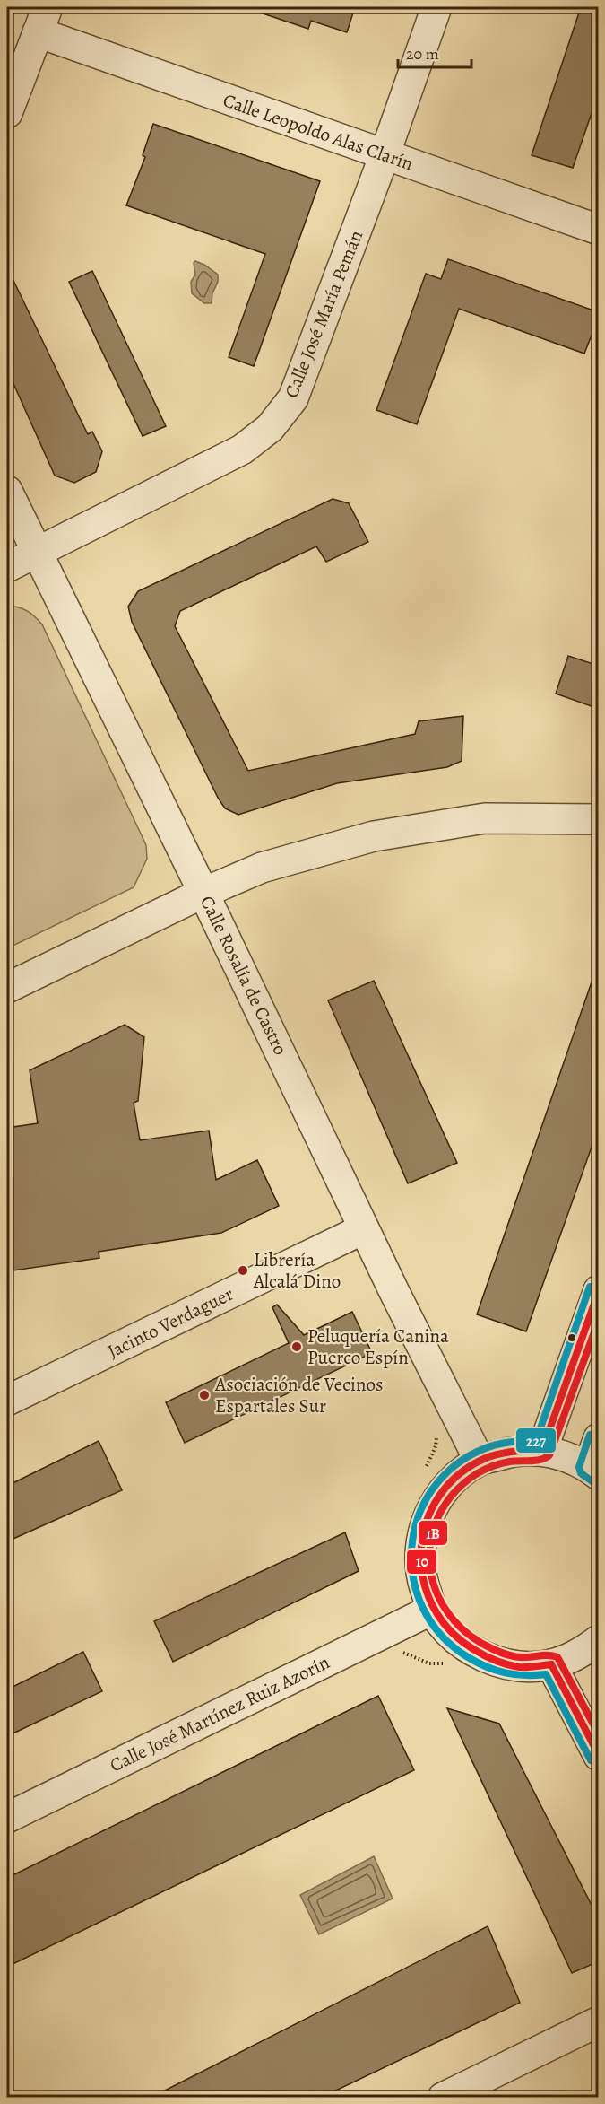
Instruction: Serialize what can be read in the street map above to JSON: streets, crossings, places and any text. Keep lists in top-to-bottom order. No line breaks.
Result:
{"streets":{"street":["Calle Leopoldo Alas Clarín","Calle José María Pemán","Calle Rosalía de Castro","Jacinto Verdaguer","Calle José Martínez Ruiz Azorín"]},"crossings":[["Calle Leopoldo Alas Clarín","Calle José María Pemán"],["Calle José María Pemán","Calle Rosalía de Castro"],["Calle Rosalía de Castro","Jacinto Verdaguer"]],"places":["Librería Alcalá Dino","Peluquería Canina Puerco Espín","Asociación de Vecinos Espartales Sur"],"lines":["transit line 227","transit line 10","transit line 1B"],"scale_bar":"20 m"}
